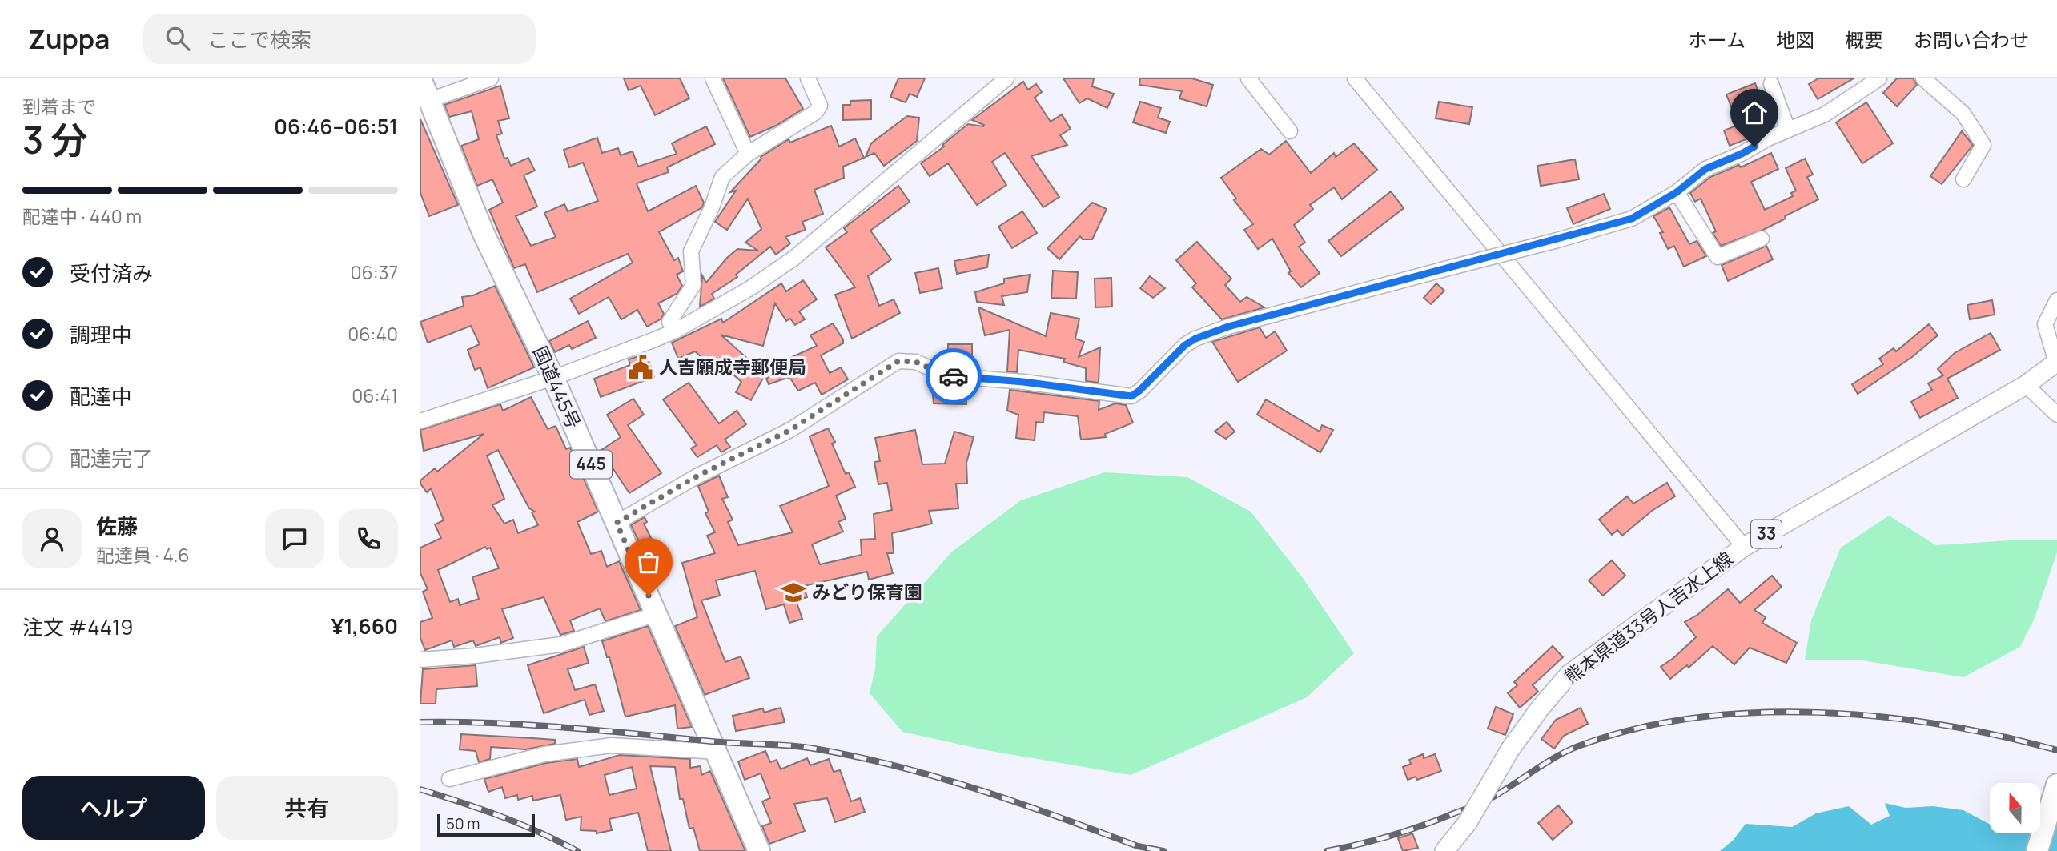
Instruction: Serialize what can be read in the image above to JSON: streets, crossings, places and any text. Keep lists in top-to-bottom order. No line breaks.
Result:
{"streets":{"highway":["国道445号","445"],"main road":["33","熊本県道33号人吉水上線"]},"places":{"public building":["人吉願成寺郵便局"],"school or university":["みどり保育園"]},"scale_bar":"50 m","north":"top","page":{"header":"Zuppa","search":"ここで検索","nav":["ホーム","地図","概要","お問い合わせ"],"heading":["3 分","到着まで","06:46–06:51"],"panel":["佐藤","配達員 · 4.6","注文 #4419","¥1,660"],"bar":"配達中 · 440 m","list":[["受付済み","06:37"],["調理中","06:40"],["配達中","06:41"],"配達完了"],"buttons":["ヘルプ","共有"],"scale":"50 m"}}
